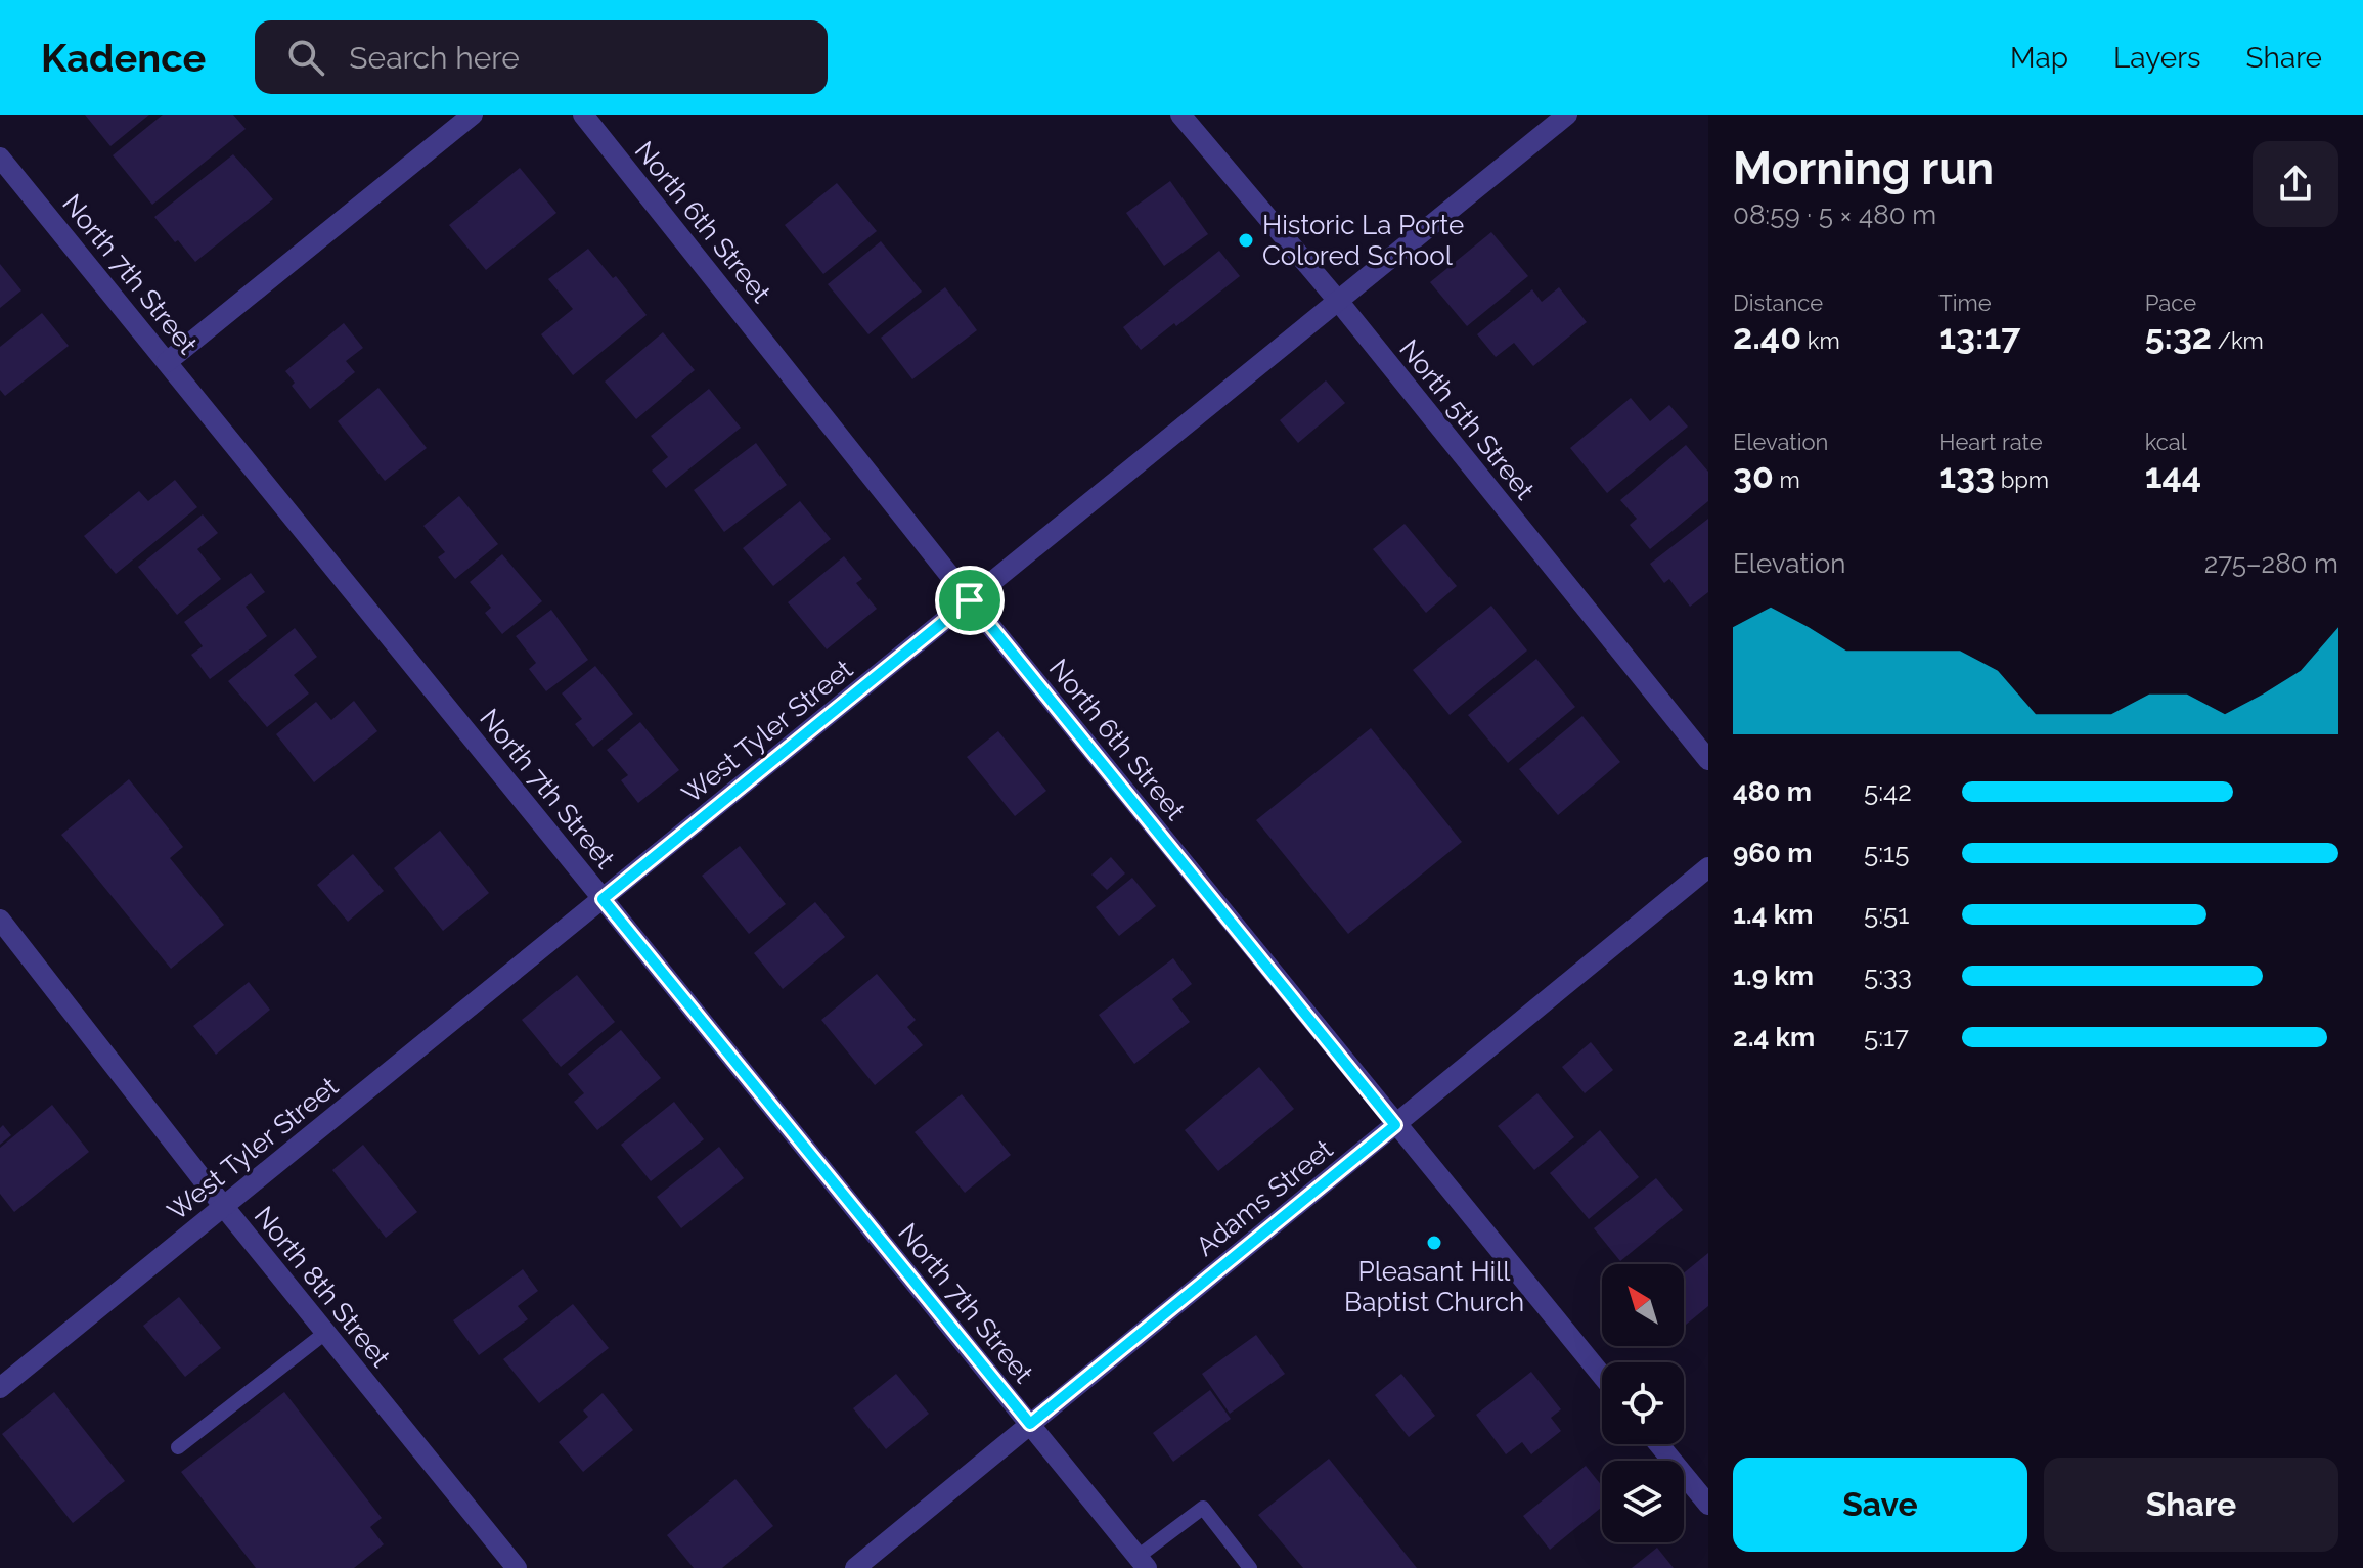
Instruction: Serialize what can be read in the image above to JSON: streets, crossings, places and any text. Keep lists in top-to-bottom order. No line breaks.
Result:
{"streets":{"street":["North 6th Street","North 7th Street","North 5th Street","West Tyler Street","Adams Street","North 8th Street"]},"crossings":[["North 6th Street","West Tyler Street"],["North 6th Street","Adams Street"],["North 7th Street","West Tyler Street"],["North 7th Street","Adams Street"],["North 5th Street","West Tyler Street"],["West Tyler Street","North 8th Street"]],"places":["Historic La Porte Colored School","Pleasant Hill Baptist Church"],"north":"top left","page":{"header":"Kadence","search":"Search here","nav":["Map","Layers","Share"],"heading":["Morning run","08:59 · 5 × 480 m"],"stats":[["Distance","2.40 km"],["Time","13:17"],["Pace","5:32 /km"],["Elevation","30 m"],["Heart rate","133 bpm"],["kcal","144"]],"chart":["Elevation","275–280 m"],"list":[{"name":"480 m","note":"5:42"},{"name":"960 m","note":"5:15"},{"name":"1.4 km","note":"5:51"},{"name":"1.9 km","note":"5:33"},{"name":"2.4 km","note":"5:17"}],"buttons":["Save","Share"]}}
